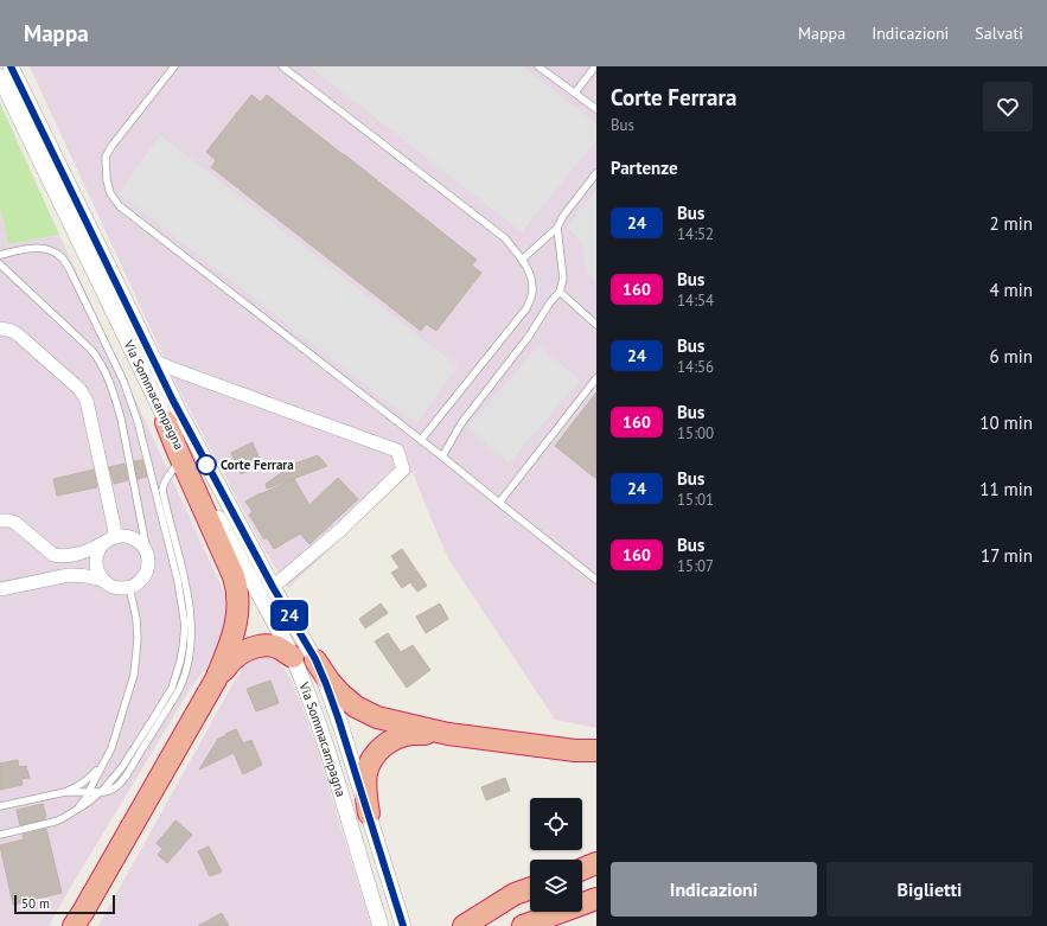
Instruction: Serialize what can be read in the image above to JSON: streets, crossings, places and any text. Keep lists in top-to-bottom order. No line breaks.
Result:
{"streets":{"street":["Via Sommacampagna"]},"places":["Corte Ferrara"],"lines":["bus line 24"],"scale_bar":"50 m","page":{"header":"Mappa","nav":["Mappa","Indicazioni","Salvati"],"on_map":"24","heading":[["Corte Ferrara","Bus"],"Partenze"],"list":[{"mark":"24","name":"Bus","note":"14:52","value":"2 min"},{"mark":"160","name":"Bus","note":"14:54","value":"4 min"},{"mark":"24","name":"Bus","note":"14:56","value":"6 min"},{"mark":"160","name":"Bus","note":"15:00","value":"10 min"},{"mark":"24","name":"Bus","note":"15:01","value":"11 min"},{"mark":"160","name":"Bus","note":"15:07","value":"17 min"}],"buttons":["Indicazioni","Biglietti"],"scale":"50 m"}}
